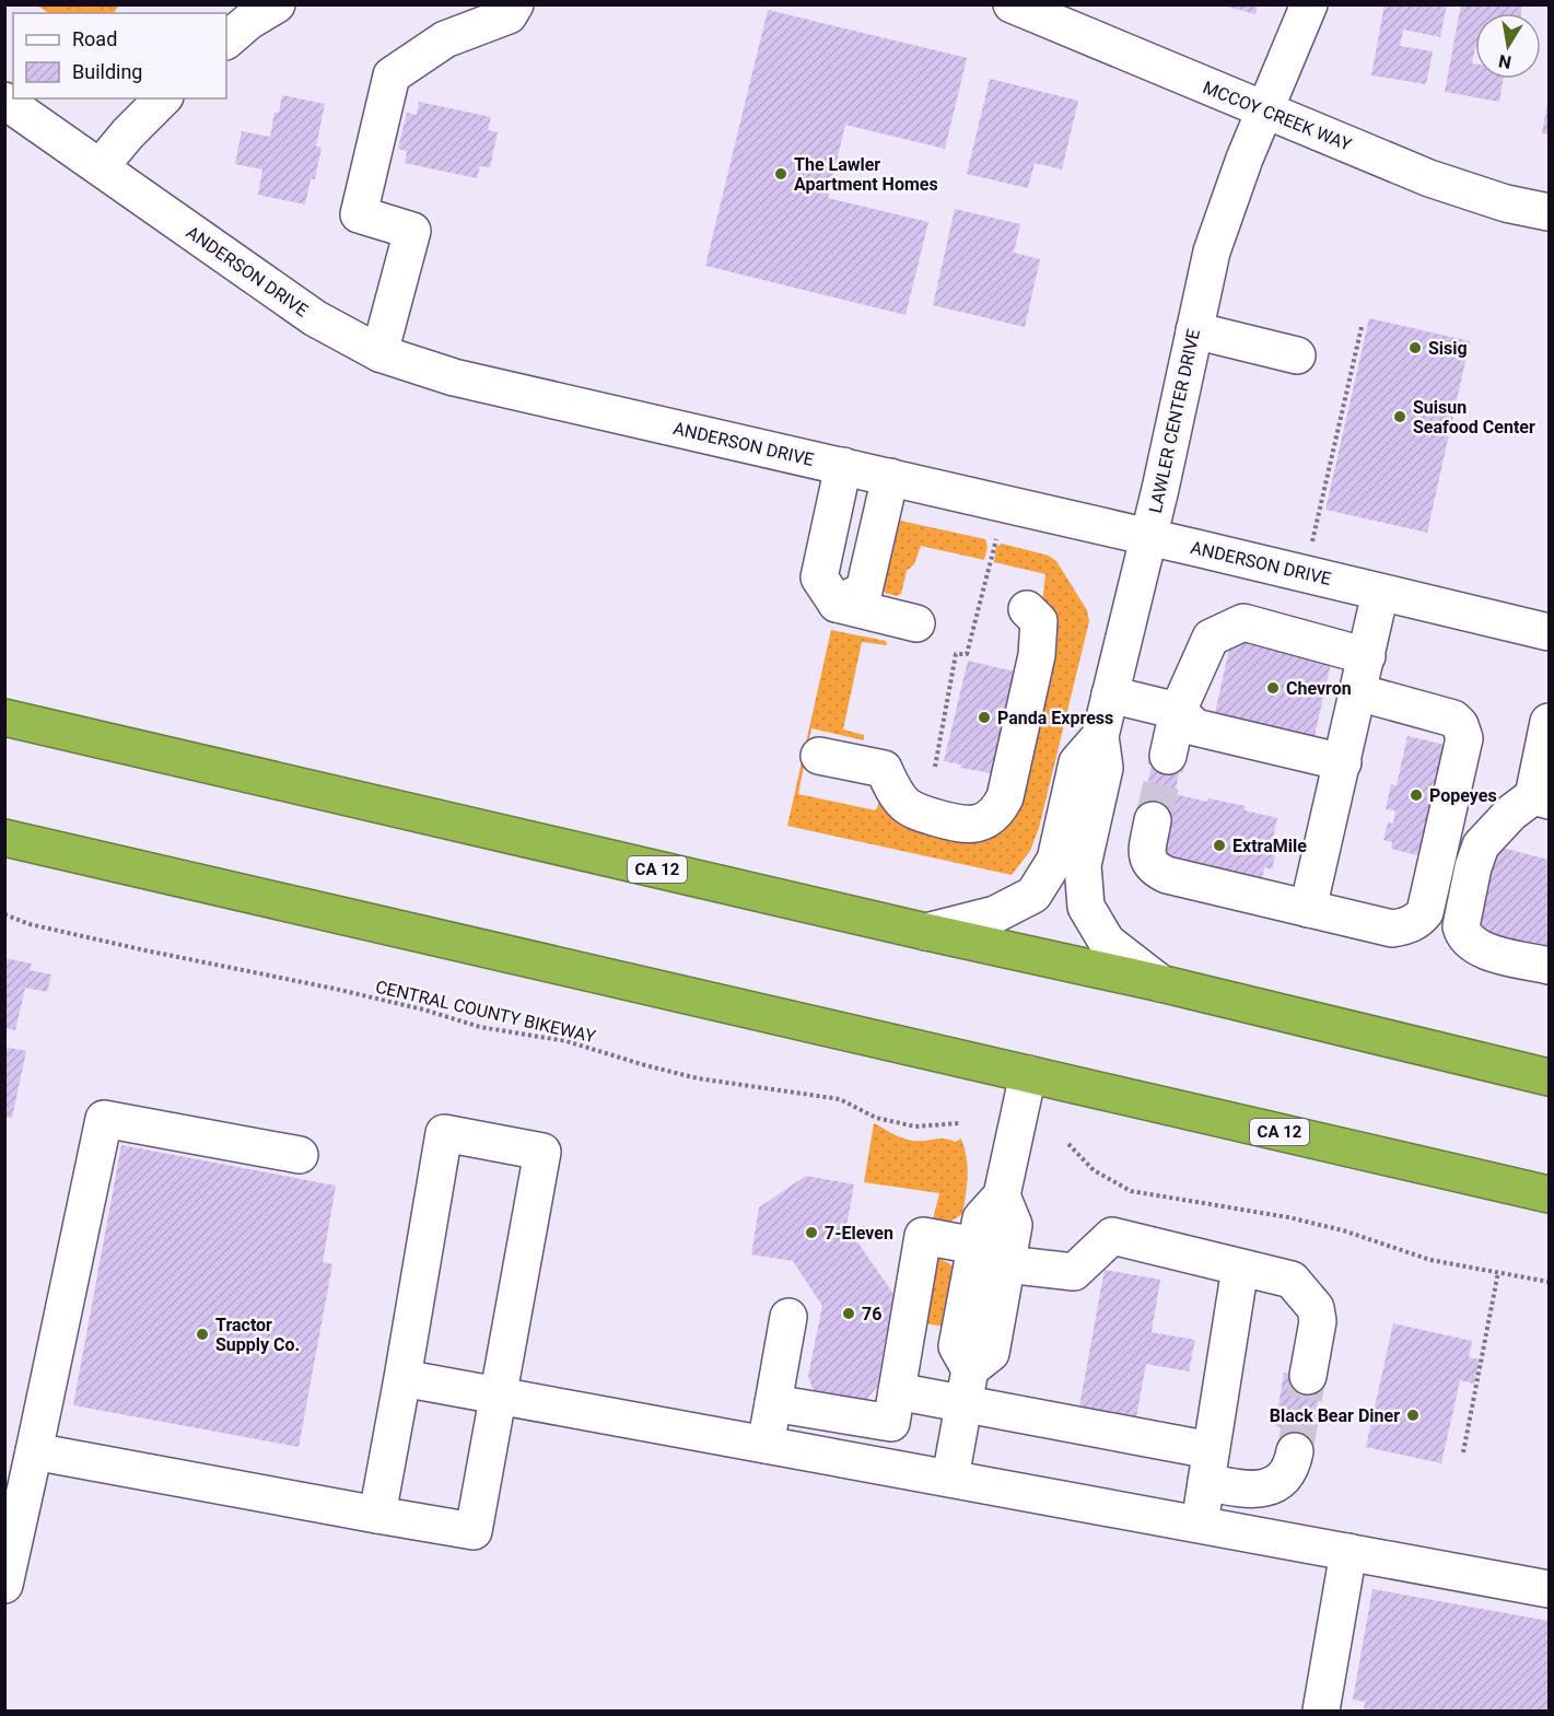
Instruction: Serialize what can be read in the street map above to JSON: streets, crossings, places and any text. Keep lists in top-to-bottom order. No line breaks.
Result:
{"streets":{"highway":["CA 12"],"street":["MCCOY CREEK WAY","ANDERSON DRIVE","LAWLER CENTER DRIVE"],"path":["CENTRAL COUNTY BIKEWAY"]},"crossings":[["MCCOY CREEK WAY","LAWLER CENTER DRIVE"],["ANDERSON DRIVE","LAWLER CENTER DRIVE"],["LAWLER CENTER DRIVE","CA 12"]],"places":["The Lawler Apartment Homes","Sisig","Suisun Seafood Center","Chevron","Panda Express","Popeyes","ExtraMile","7-Eleven","76","Tractor Supply Co.","Black Bear Diner"],"legend":["Road","Building"],"north":"bottom"}
